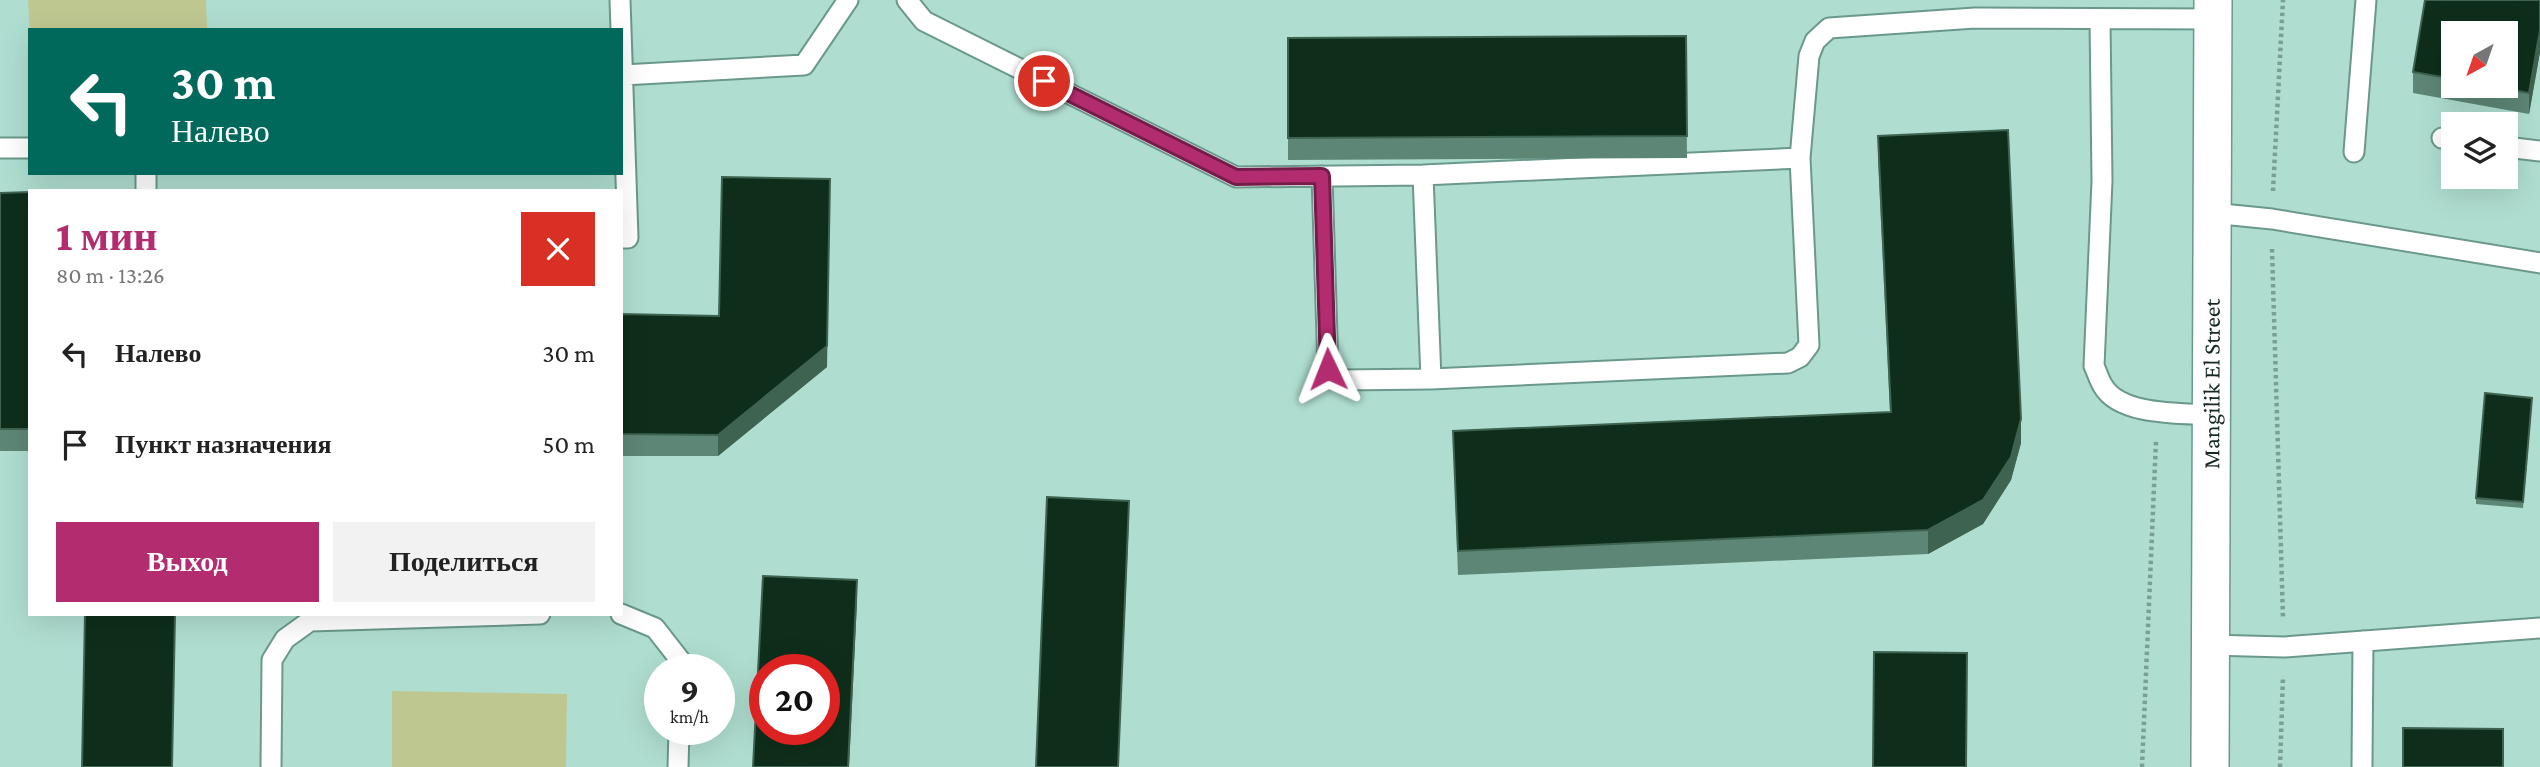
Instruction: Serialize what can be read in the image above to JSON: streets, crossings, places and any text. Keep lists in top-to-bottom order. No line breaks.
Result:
{"streets":{"street":["Mangilik El Street"]},"north":"bottom left","page":{"turn":["30 m","Налево"],"heading":["1 мин","80 m · 13:26"],"list":[{"name":"Налево","value":"30 m"},{"name":"Пункт назначения","value":"50 m"}],"buttons":["Выход","Поделиться"],"speed":"9 km/h","limit":"20"}}
